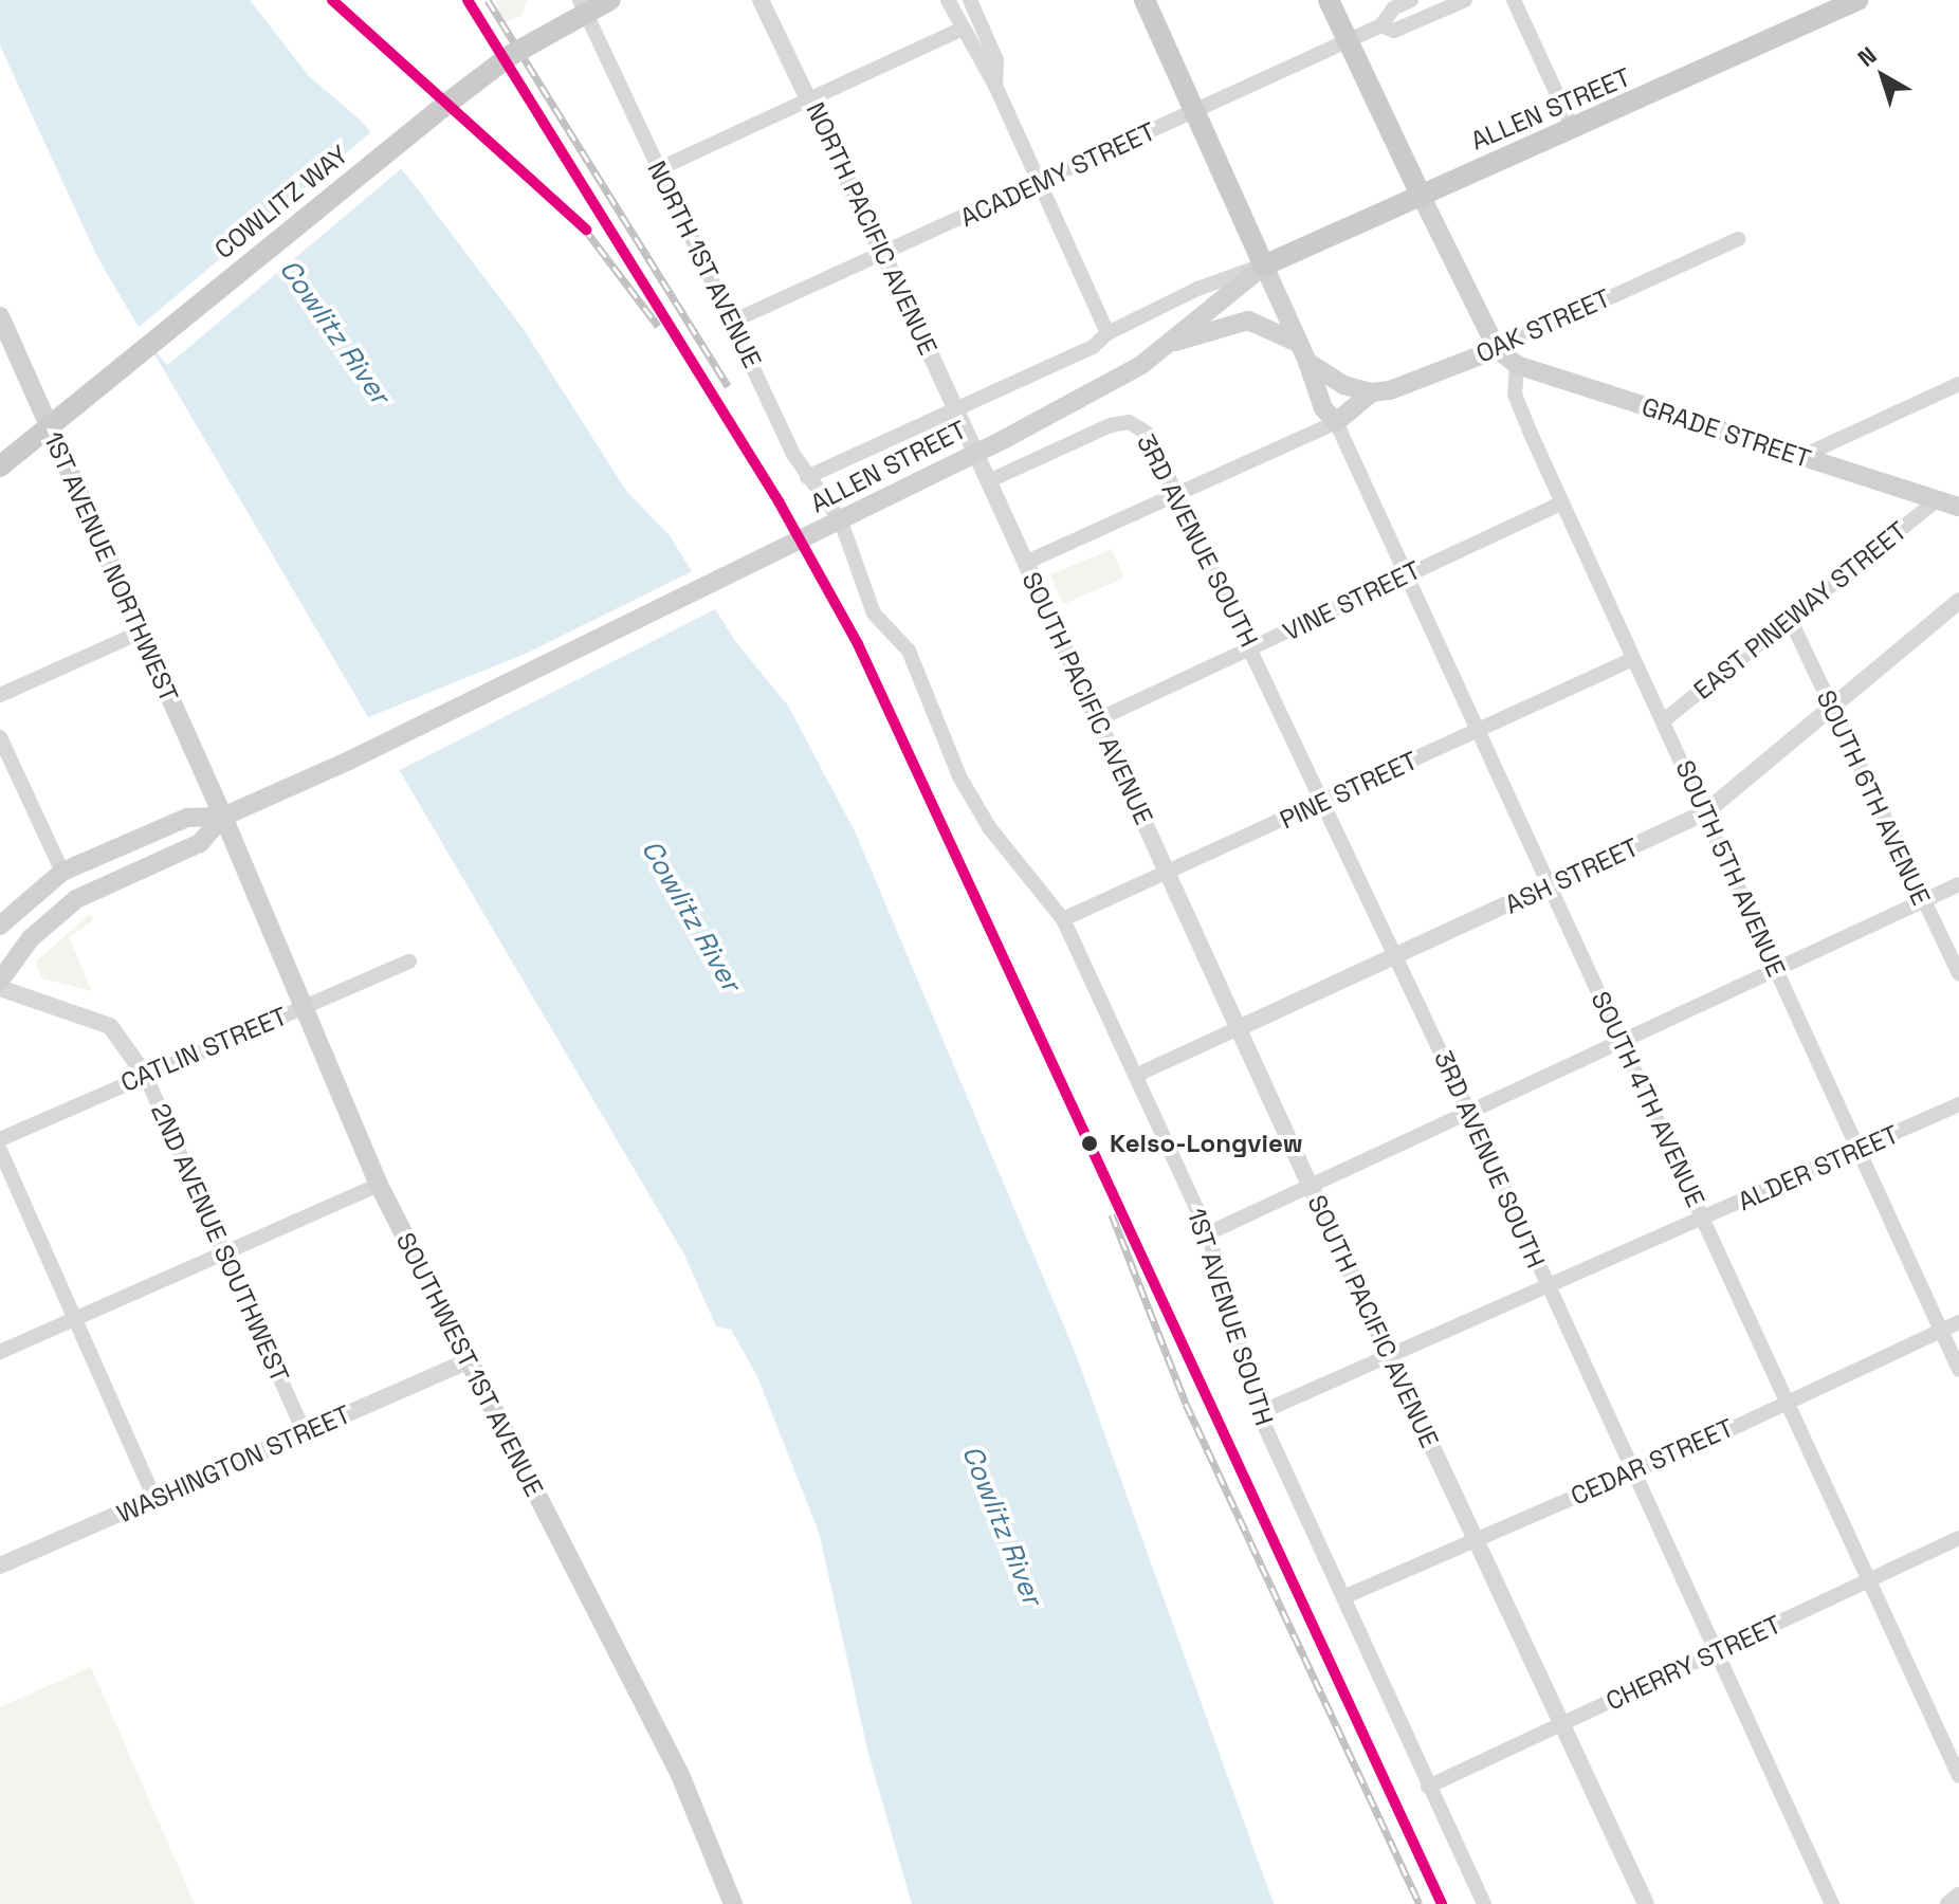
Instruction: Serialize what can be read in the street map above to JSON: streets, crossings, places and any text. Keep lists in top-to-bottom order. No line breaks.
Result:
{"streets":{"main road":["ALLEN STREET","COWLITZ WAY","OAK STREET","GRADE STREET","1ST AVENUE NORTHWEST","SOUTHWEST 1ST AVENUE"],"street":["ACADEMY STREET","NORTH PACIFIC AVENUE","NORTH 1ST AVENUE","3RD AVENUE SOUTH","VINE STREET","EAST PINEWAY STREET","SOUTH PACIFIC AVENUE","PINE STREET","SOUTH 6TH AVENUE","SOUTH 5TH AVENUE","ASH STREET","CATLIN STREET","SOUTH 4TH AVENUE","ALDER STREET","2ND AVENUE SOUTHWEST","1ST AVENUE SOUTH","CEDAR STREET","WASHINGTON STREET","CHERRY STREET"]},"crossings":[["ALLEN STREET","NORTH PACIFIC AVENUE"],["ALLEN STREET","NORTH 1ST AVENUE"],["ALLEN STREET","1ST AVENUE NORTHWEST"],["ALLEN STREET","SOUTHWEST 1ST AVENUE"],["ACADEMY STREET","NORTH PACIFIC AVENUE"],["ACADEMY STREET","NORTH 1ST AVENUE"],["NORTH PACIFIC AVENUE","SOUTH PACIFIC AVENUE"],["NORTH 1ST AVENUE","1ST AVENUE SOUTH"],["OAK STREET","GRADE STREET"],["GRADE STREET","EAST PINEWAY STREET"],["GRADE STREET","SOUTH 5TH AVENUE"],["3RD AVENUE SOUTH","VINE STREET"],["3RD AVENUE SOUTH","SOUTH PACIFIC AVENUE"],["3RD AVENUE SOUTH","PINE STREET"],["3RD AVENUE SOUTH","ASH STREET"],["3RD AVENUE SOUTH","ALDER STREET"],["3RD AVENUE SOUTH","CEDAR STREET"],["3RD AVENUE SOUTH","CHERRY STREET"],["1ST AVENUE NORTHWEST","SOUTHWEST 1ST AVENUE"],["VINE STREET","SOUTH PACIFIC AVENUE"],["VINE STREET","SOUTH 5TH AVENUE"],["VINE STREET","SOUTH 4TH AVENUE"],["EAST PINEWAY STREET","SOUTH 6TH AVENUE"],["EAST PINEWAY STREET","SOUTH 5TH AVENUE"],["SOUTH PACIFIC AVENUE","PINE STREET"],["SOUTH PACIFIC AVENUE","ASH STREET"],["SOUTH PACIFIC AVENUE","ALDER STREET"],["SOUTH PACIFIC AVENUE","CEDAR STREET"],["SOUTH PACIFIC AVENUE","CHERRY STREET"],["PINE STREET","SOUTH 5TH AVENUE"],["PINE STREET","SOUTH 4TH AVENUE"],["PINE STREET","1ST AVENUE SOUTH"],["SOUTH 6TH AVENUE","ASH STREET"],["SOUTH 5TH AVENUE","ASH STREET"],["SOUTH 5TH AVENUE","ALDER STREET"],["SOUTH 5TH AVENUE","CEDAR STREET"],["ASH STREET","SOUTH 4TH AVENUE"],["ASH STREET","1ST AVENUE SOUTH"],["CATLIN STREET","2ND AVENUE SOUTHWEST"],["CATLIN STREET","SOUTHWEST 1ST AVENUE"],["SOUTH 4TH AVENUE","ALDER STREET"],["SOUTH 4TH AVENUE","CEDAR STREET"],["SOUTH 4TH AVENUE","CHERRY STREET"],["ALDER STREET","1ST AVENUE SOUTH"],["2ND AVENUE SOUTHWEST","WASHINGTON STREET"],["1ST AVENUE SOUTH","CEDAR STREET"],["1ST AVENUE SOUTH","CHERRY STREET"],["SOUTHWEST 1ST AVENUE","WASHINGTON STREET"]],"water":["Cowlitz River"],"places":["Kelso-Longview"],"north":"top left"}
